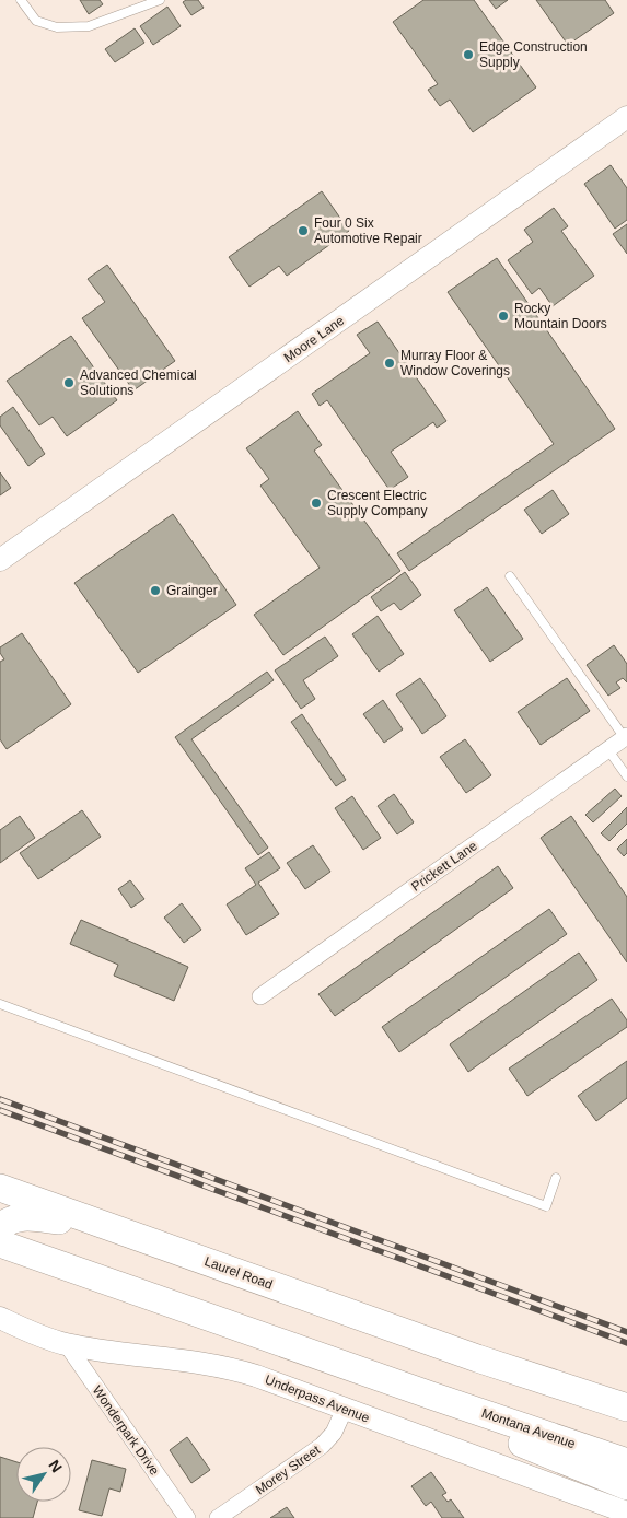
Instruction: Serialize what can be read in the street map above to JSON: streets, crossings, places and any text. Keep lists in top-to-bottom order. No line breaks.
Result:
{"streets":{"main road":["Laurel Road","Montana Avenue"],"street":["Moore Lane","Prickett Lane","Underpass Avenue","Wonderpark Drive","Morey Street"]},"crossings":[["Underpass Avenue","Wonderpark Drive"],["Underpass Avenue","Morey Street"]],"places":["Edge Construction Supply","Four 0 Six Automotive Repair","Rocky Mountain Doors","Murray Floor & Window Coverings","Advanced Chemical Solutions","Crescent Electric Supply Company","Grainger"],"north":"top right"}
